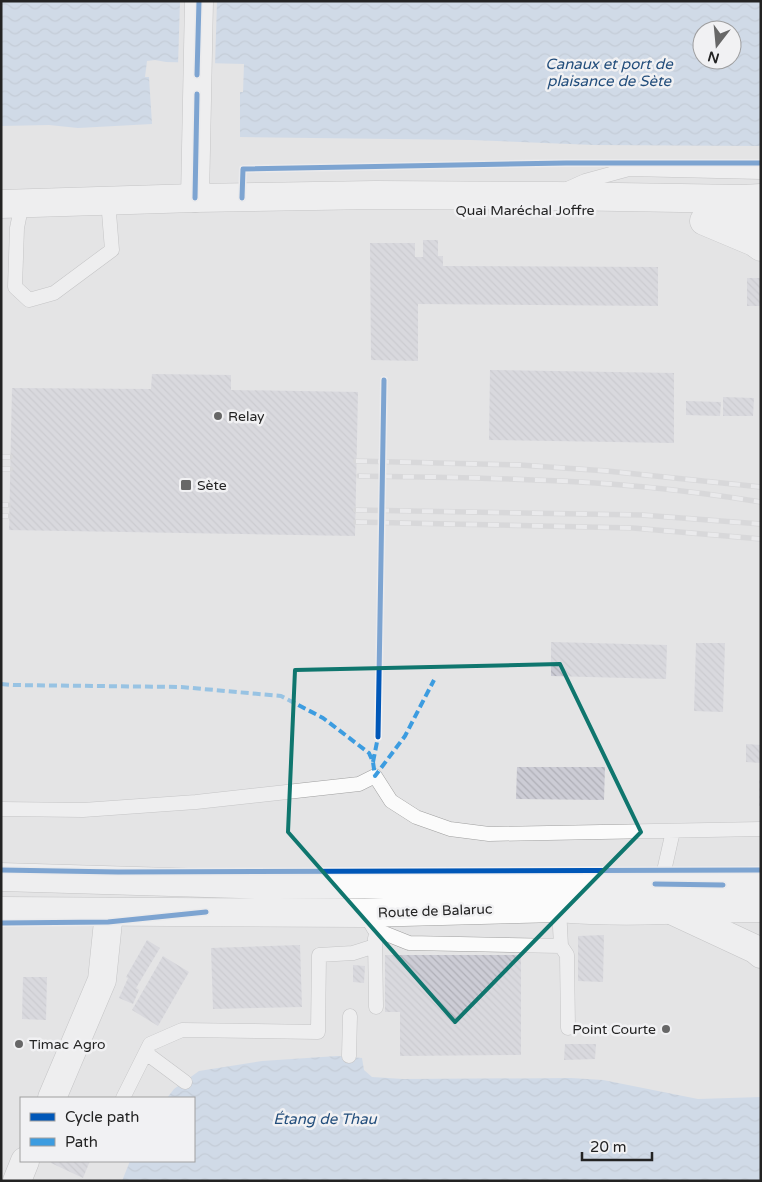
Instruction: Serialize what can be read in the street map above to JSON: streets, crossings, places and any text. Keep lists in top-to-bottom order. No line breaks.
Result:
{"streets":{"main road":["Quai Maréchal Joffre","Route de Balaruc"]},"water":["Canaux et port de plaisance de Sète","Étang de Thau"],"places":{"other":["Relay","Point Courte","Timac Agro"],"transit":["Sète"]},"legend":["Cycle path","Path"],"scale_bar":"20 m","north":"bottom"}
